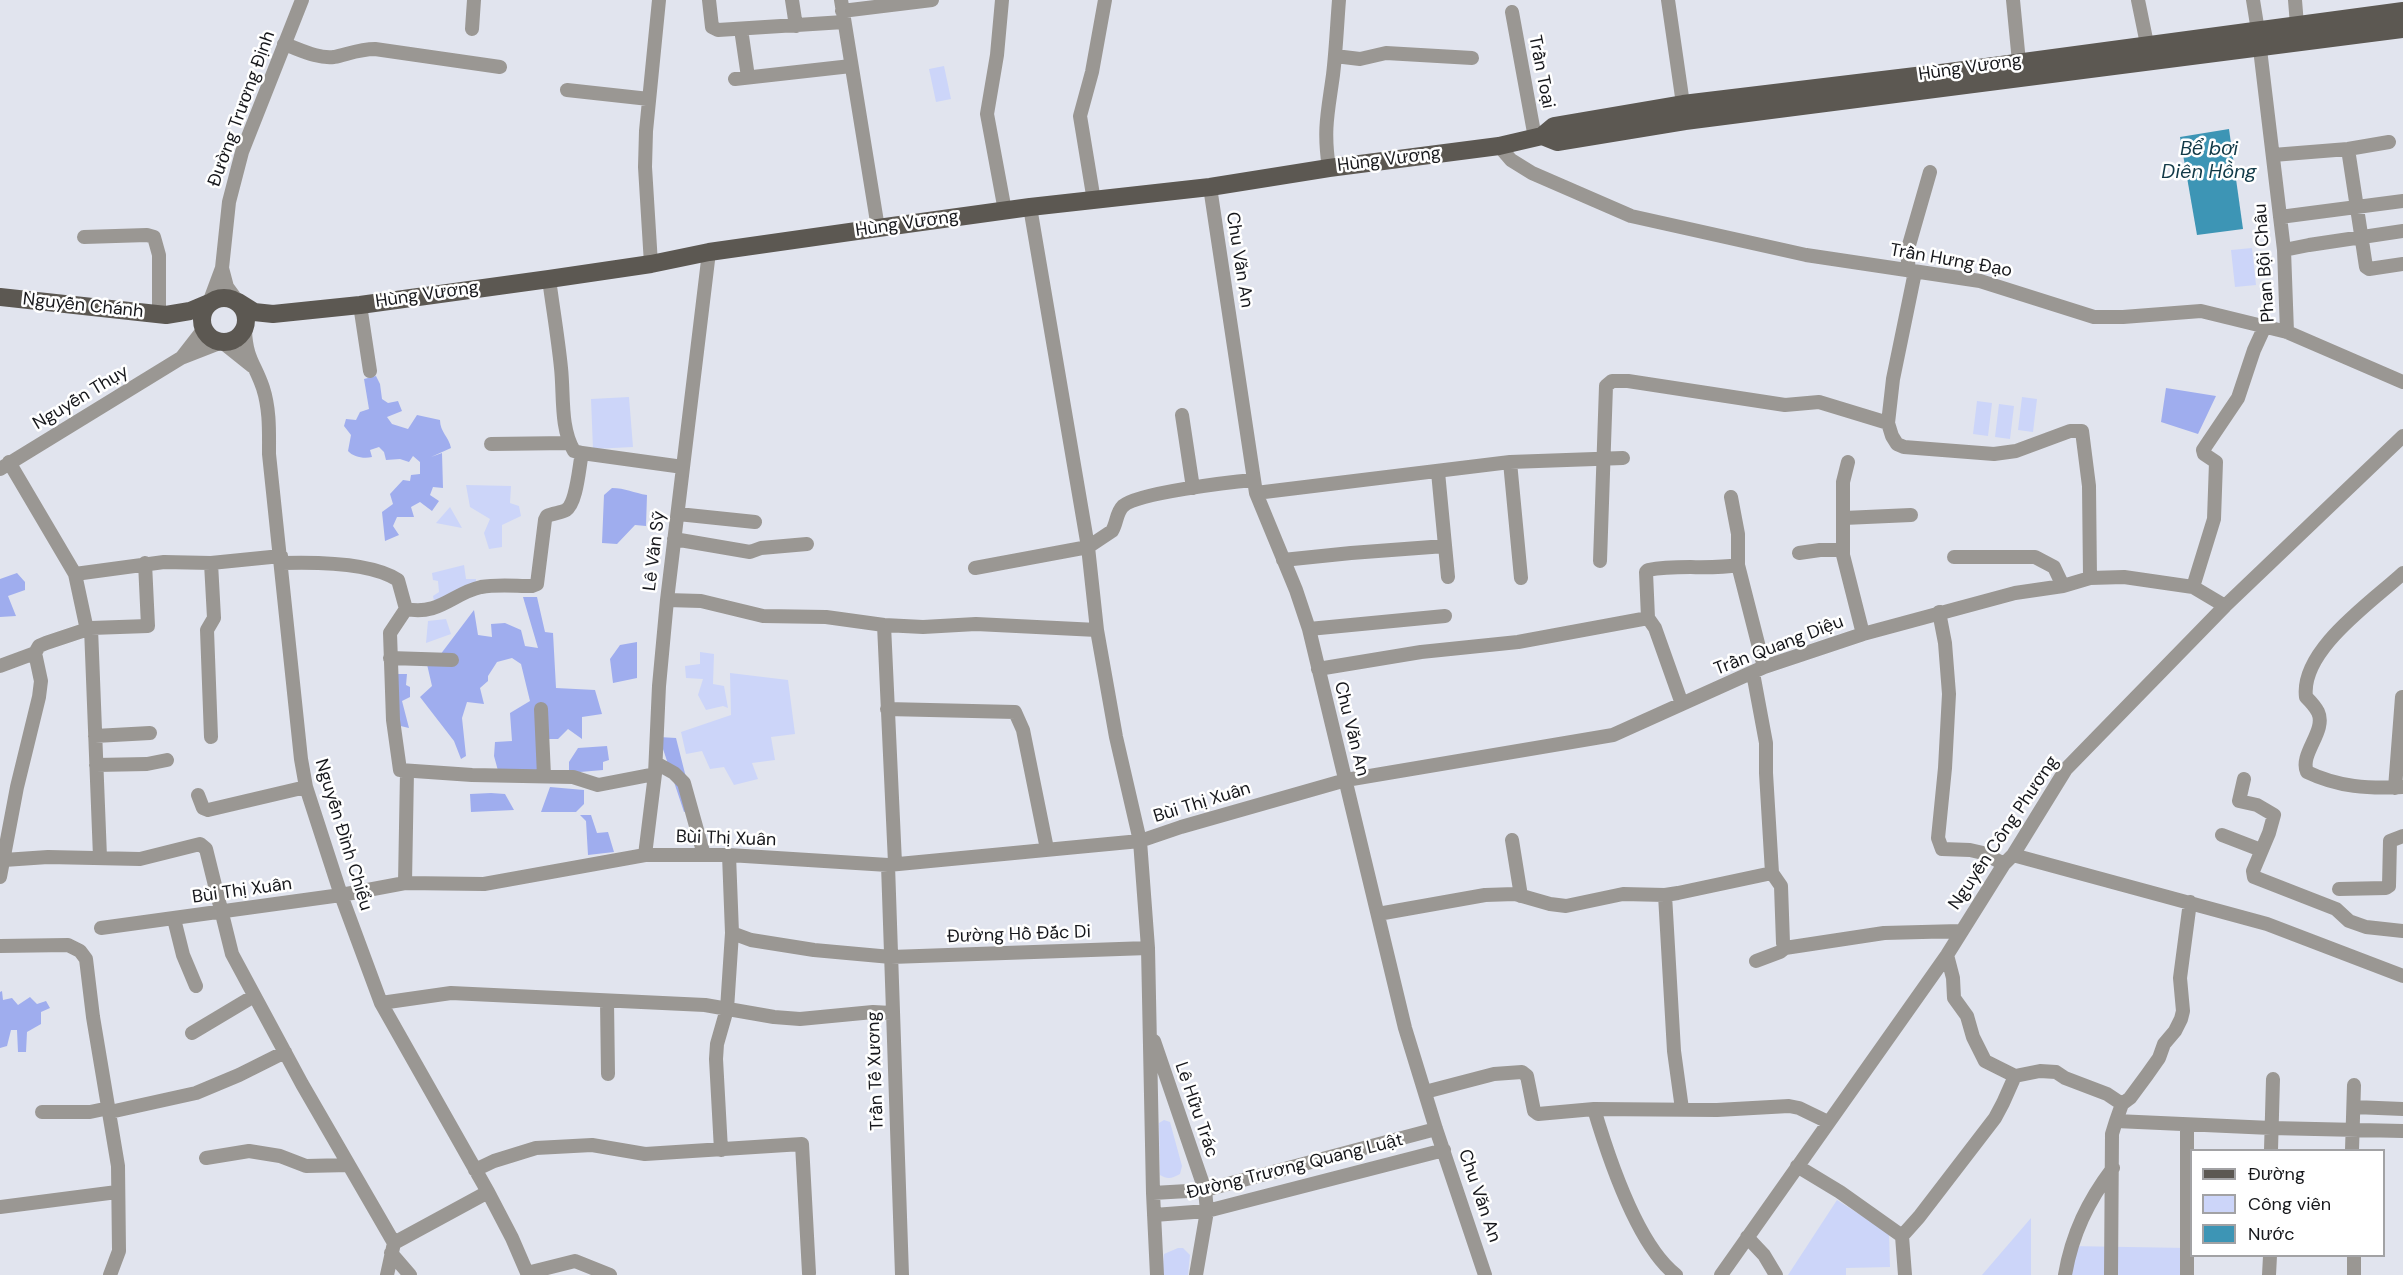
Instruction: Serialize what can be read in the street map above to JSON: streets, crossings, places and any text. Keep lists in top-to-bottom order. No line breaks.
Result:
{"streets":{"main road":["Hùng Vương","Nguyễn Chánh"],"street":["Trần Toại","Đường Trương Định","Chu Văn An","Trần Hưng Đạo","Phan Bội Châu","Nguyễn Thụy","Lê Văn Sỹ","Trần Quang Diệu","Bùi Thị Xuân","Nguyễn Công Phương","Nguyễn Đình Chiểu","Đường Hồ Đắc Di","Trần Tế Xương","Lê Hữu Trác","Đường Trương Quang Luật"]},"crossings":[["Hùng Vương","Trần Toại"],["Hùng Vương","Chu Văn An"],["Hùng Vương","Trần Hưng Đạo"],["Hùng Vương","Phan Bội Châu"],["Hùng Vương","Lê Văn Sỹ"],["Hùng Vương","Lê Hữu Trác"],["Đường Trương Định","Nguyễn Đình Chiểu"],["Chu Văn An","Trần Quang Diệu"],["Chu Văn An","Bùi Thị Xuân"],["Chu Văn An","Đường Trương Quang Luật"],["Trần Hưng Đạo","Phan Bội Châu"],["Lê Văn Sỹ","Bùi Thị Xuân"],["Trần Quang Diệu","Bùi Thị Xuân"],["Trần Quang Diệu","Nguyễn Công Phương"],["Bùi Thị Xuân","Nguyễn Đình Chiểu"],["Bùi Thị Xuân","Trần Tế Xương"],["Bùi Thị Xuân","Lê Hữu Trác"],["Đường Hồ Đắc Di","Trần Tế Xương"],["Đường Hồ Đắc Di","Lê Hữu Trác"],["Lê Hữu Trác","Đường Trương Quang Luật"]],"water":["Bể bơi Diên Hồng"],"legend":["Đường","Công viên","Nước"]}
